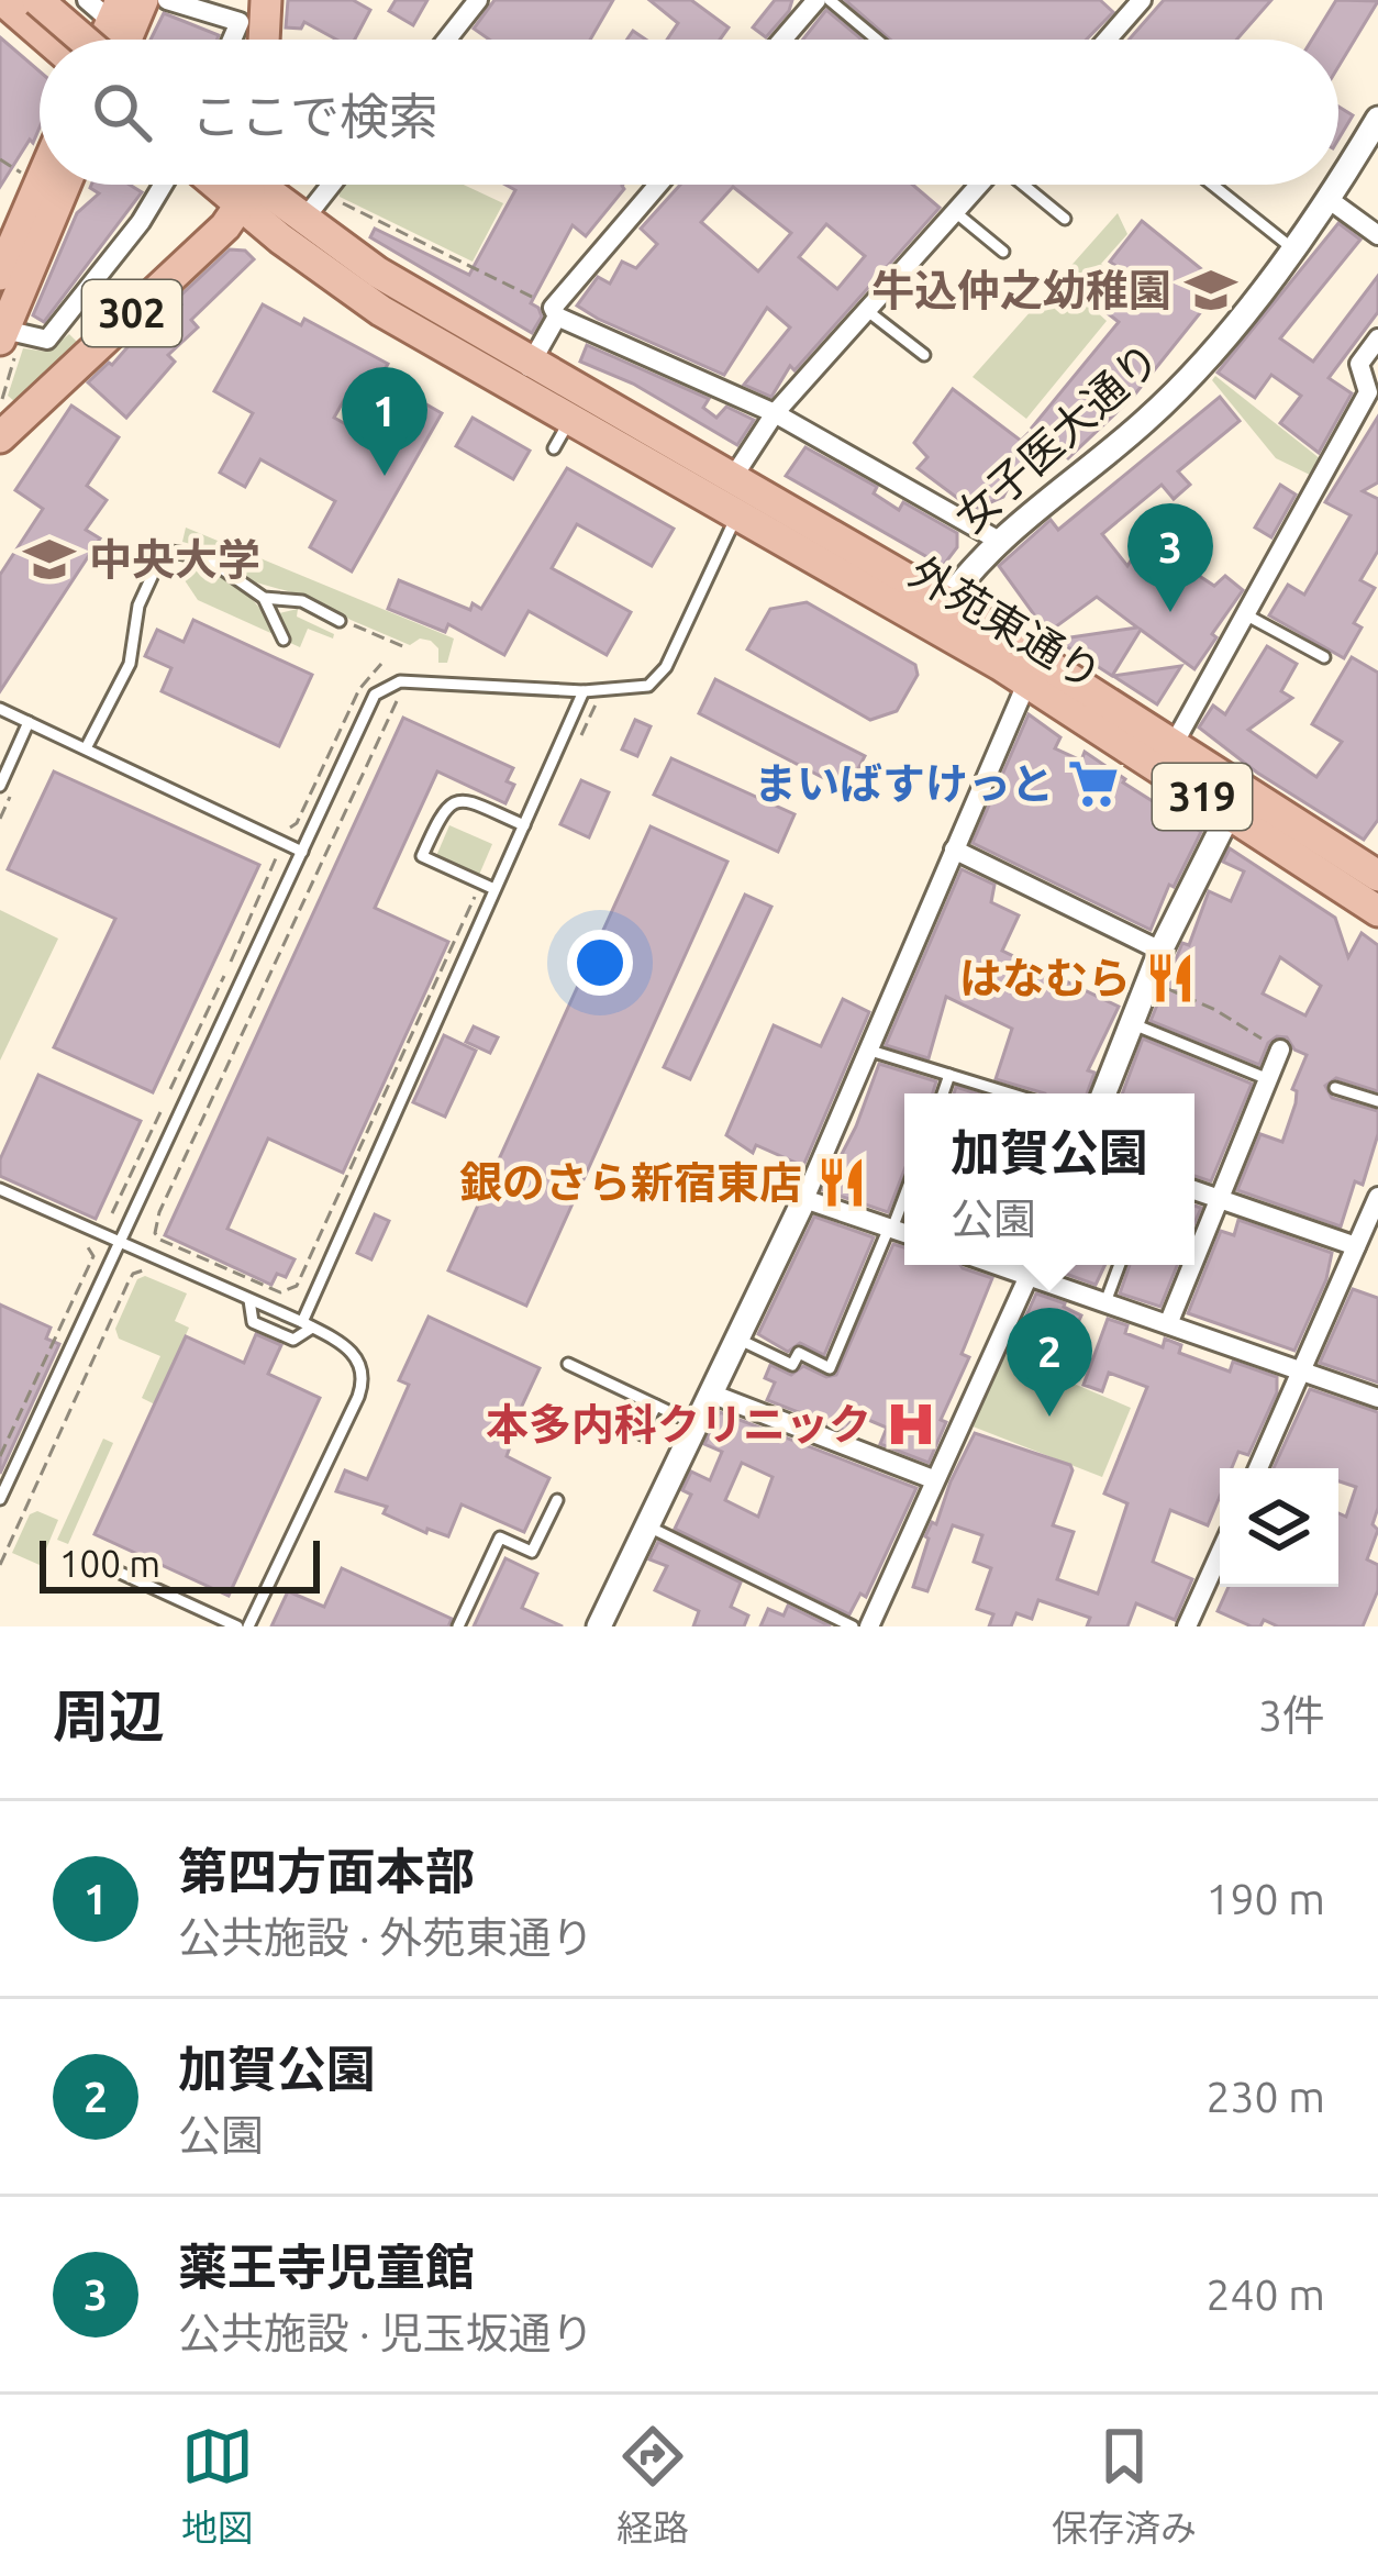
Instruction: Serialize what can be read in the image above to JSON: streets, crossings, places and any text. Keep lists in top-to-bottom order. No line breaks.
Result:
{"streets":{"main road":["302","外苑東通り","319"],"street":["女子医大通り"]},"crossings":[["女子医大通り","外苑東通り"]],"places":{"school or university":["牛込仲之幼稚園","中央大学"],"supermarket":["まいばすけっと"],"restaurant":["はなむら","銀のさら新宿東店"],"hospital":["本多内科クリニック"]},"scale_bar":"100 m","page":{"search":"ここで検索","pins":["1","3","2"],"popup":["加賀公園","公園"],"scale":"100 m","heading":["周辺","3件"],"list":[{"mark":"1","name":"第四方面本部","note":"公共施設 · 外苑東通り","value":"190 m"},{"mark":"2","name":"加賀公園","note":"公園","value":"230 m"},{"mark":"3","name":"薬王寺児童館","note":"公共施設 · 児玉坂通り","value":"240 m"}],"nav":["地図","経路","保存済み"]}}
